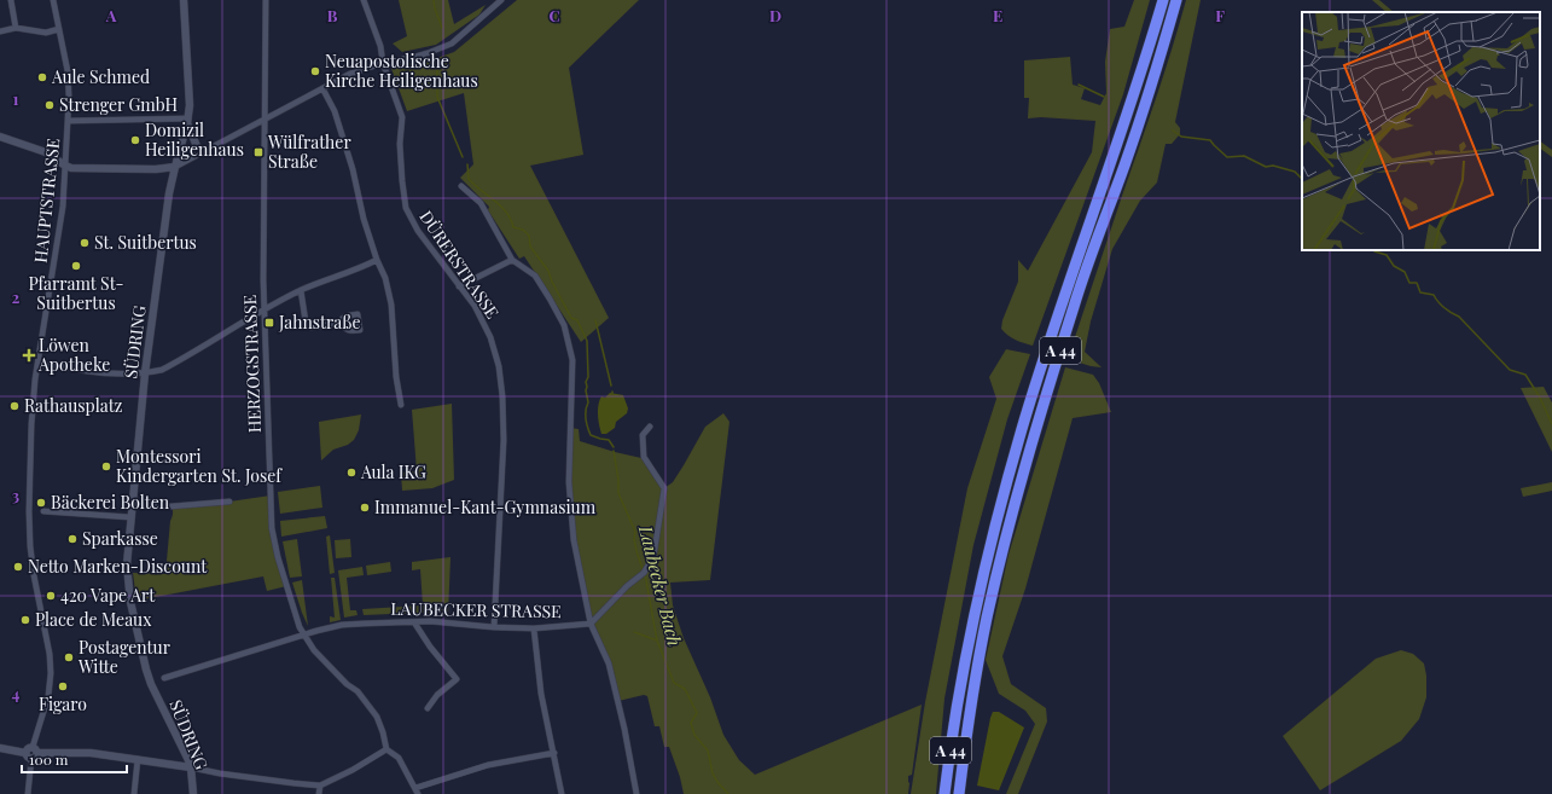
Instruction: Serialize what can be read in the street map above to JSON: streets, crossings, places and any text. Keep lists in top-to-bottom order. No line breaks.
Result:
{"streets":{"highway":["A 44"],"street":["HAUPTSTRASSE","DÜRERSTRASSE","SÜDRING","HERZOGSTRASSE","LAUBECKER STRASSE"]},"crossings":[["DÜRERSTRASSE","LAUBECKER STRASSE"],["HERZOGSTRASSE","LAUBECKER STRASSE"]],"water":["Laubecker Bach"],"places":{"other":["Neuapostolische Kirche Heiligenhaus","Aule Schmed","Strenger GmbH","Domizil Heiligenhaus","St. Suitbertus","Pfarramt St- Suitbertus","Rathausplatz","Montessori Kindergarten St. Josef","Aula IKG","Bäckerei Bolten","Immanuel-Kant-Gymnasium","Sparkasse","Netto Marken-Discount","420 Vape Art","Place de Meaux","Postagentur Witte","Figaro"],"transit":["Wülfrather Straße","Jahnstraße"],"health":["Löwen Apotheke"]},"scale_bar":"100 m","grid":{"columns":["A","B","C","D","E","F"],"rows":["1","2","3","4"]}}
